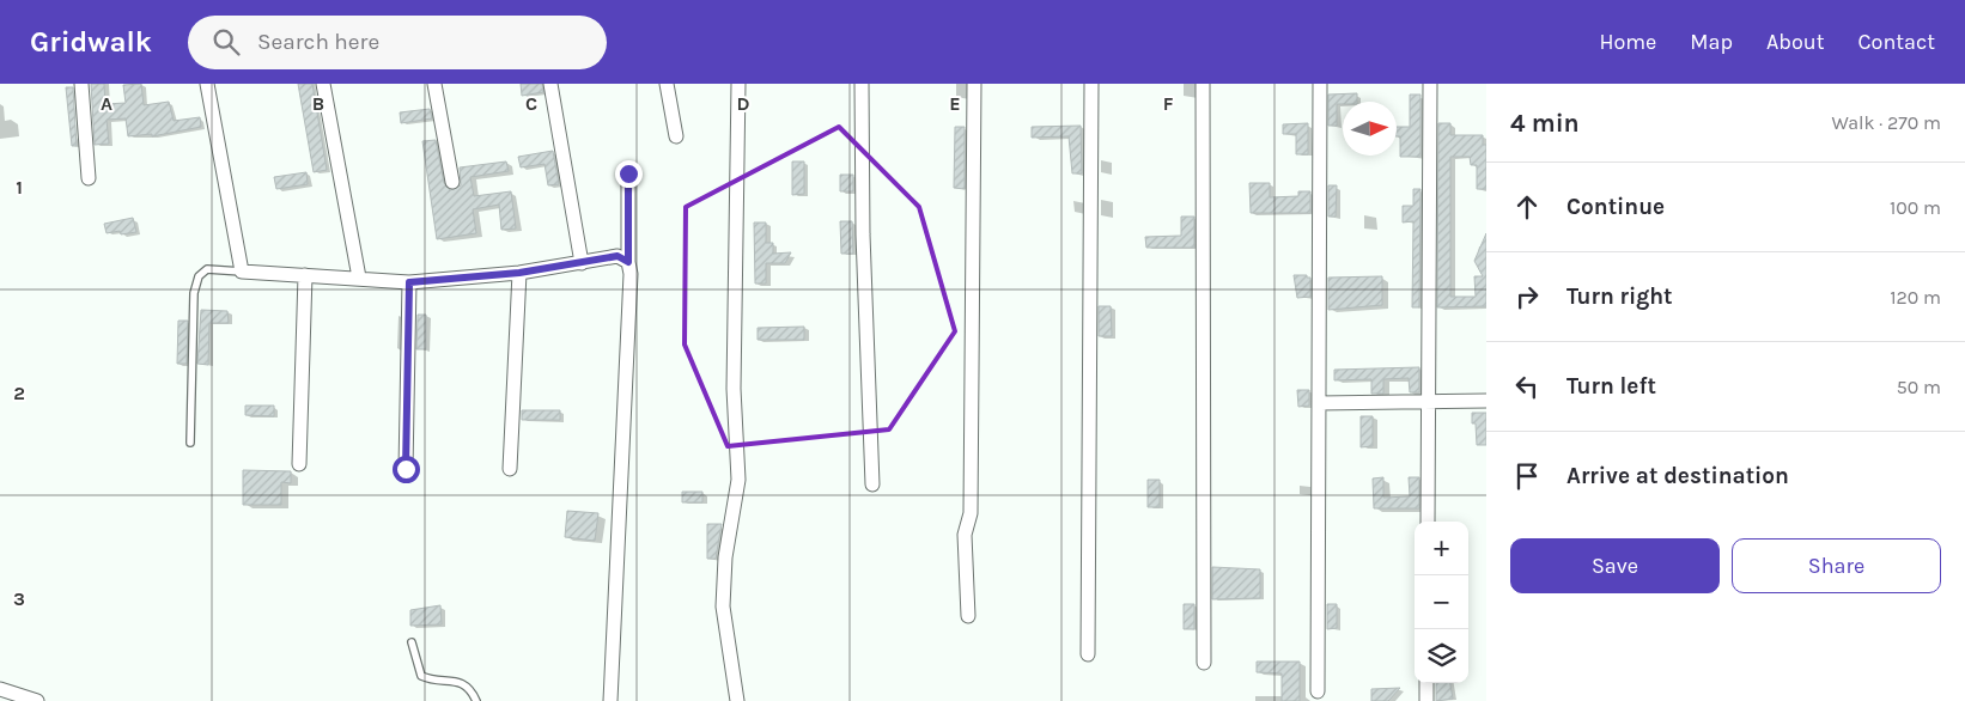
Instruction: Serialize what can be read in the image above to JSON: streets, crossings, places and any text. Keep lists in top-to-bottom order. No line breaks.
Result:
{"north":"right","page":{"header":"Gridwalk","search":"Search here","nav":["Home","Map","About","Contact"],"heading":["4 min","Walk · 270 m"],"list":[["Continue","100 m"],["Turn right","120 m"],["Turn left","50 m"],"Arrive at destination"],"buttons":["Save","Share"],"map_buttons":["+","−"]},"grid":{"columns":["A","B","C","D","E","F"],"rows":["1","2","3"]}}
